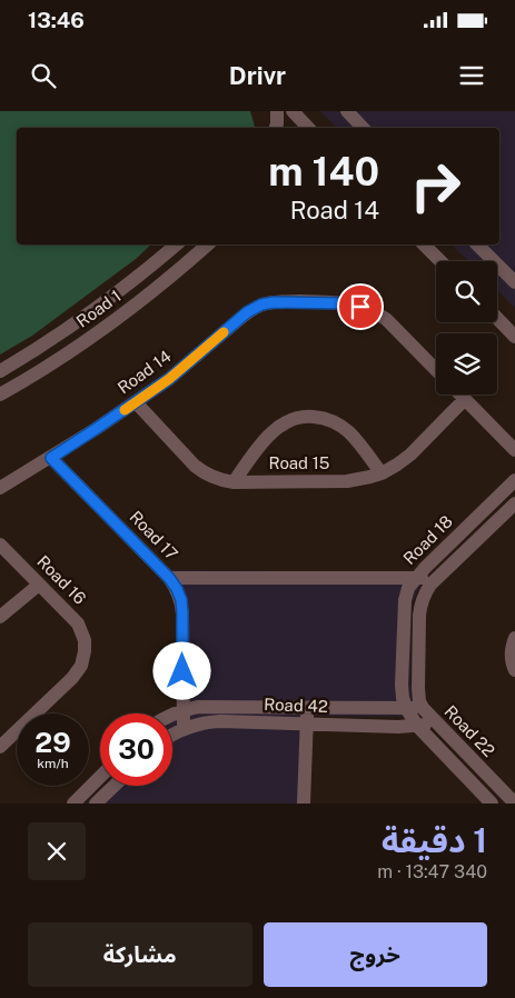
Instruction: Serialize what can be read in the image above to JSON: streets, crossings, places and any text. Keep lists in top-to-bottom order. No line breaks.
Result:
{"streets":{"street":["Road 1","Road 14","Road 15","Road 17","Road 18","Road 16","Road 42","Road 22"]},"crossings":[["Road 14","Road 15"],["Road 14","Road 17"],["Road 17","Road 42"],["Road 18","Road 42"],["Road 18","Road 22"],["Road 42","Road 22"]],"page":{"status":"13:46","header":"Drivr","turn":["140 m","Road 14"],"speed":"29 km/h","limit":"30","heading":["1 دقيقة","340 m · 13:47"],"buttons":["خروج","مشاركة"]}}
